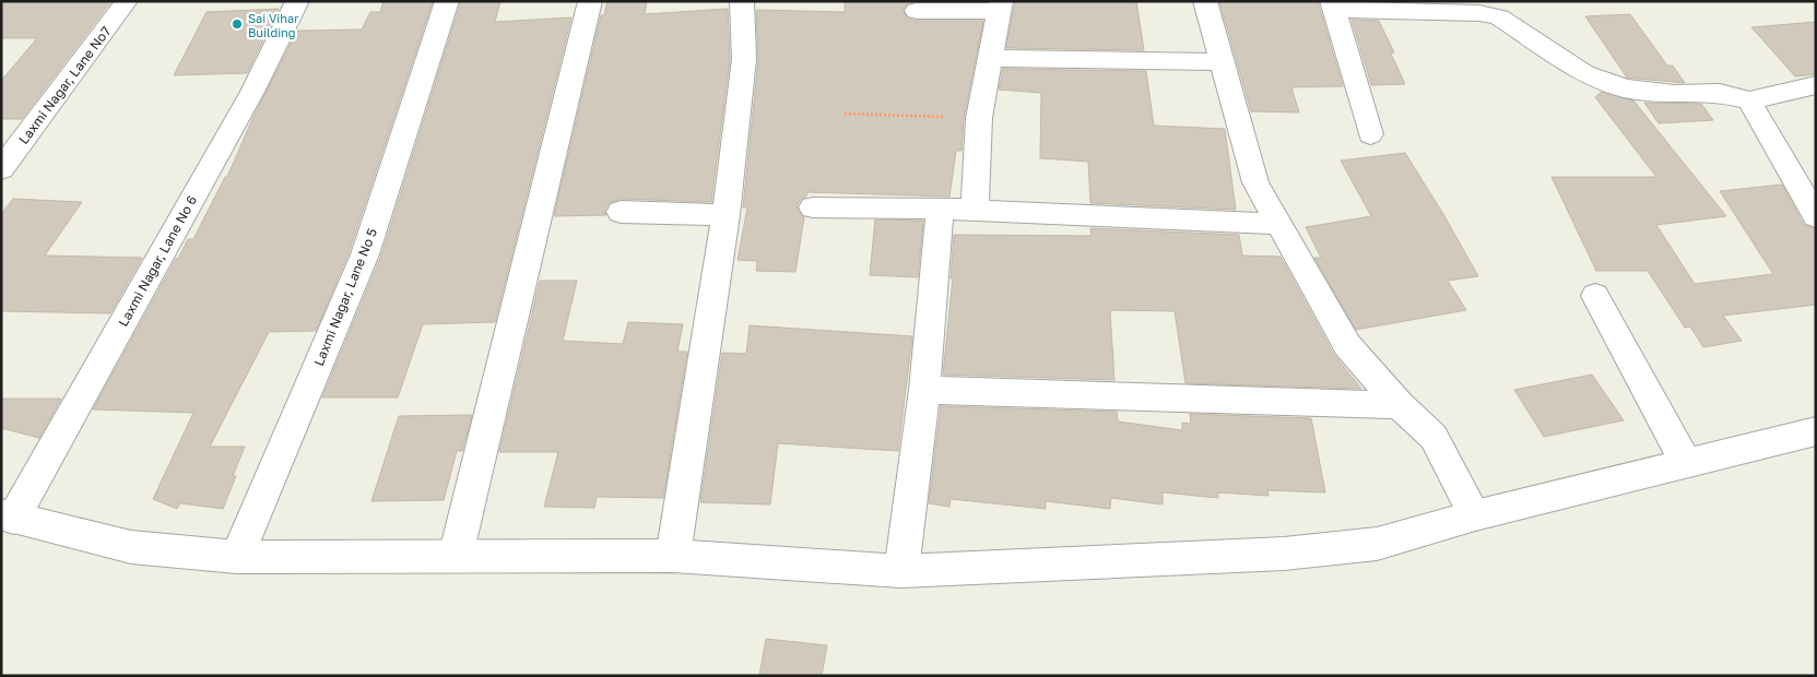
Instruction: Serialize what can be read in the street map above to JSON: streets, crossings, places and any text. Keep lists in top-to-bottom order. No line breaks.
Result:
{"streets":{"street":["Laxmi Nagar, Lane No7","Laxmi Nagar, Lane No 6","Laxmi Nagar, Lane No 5"]},"places":["Sai Vihar Building"]}
